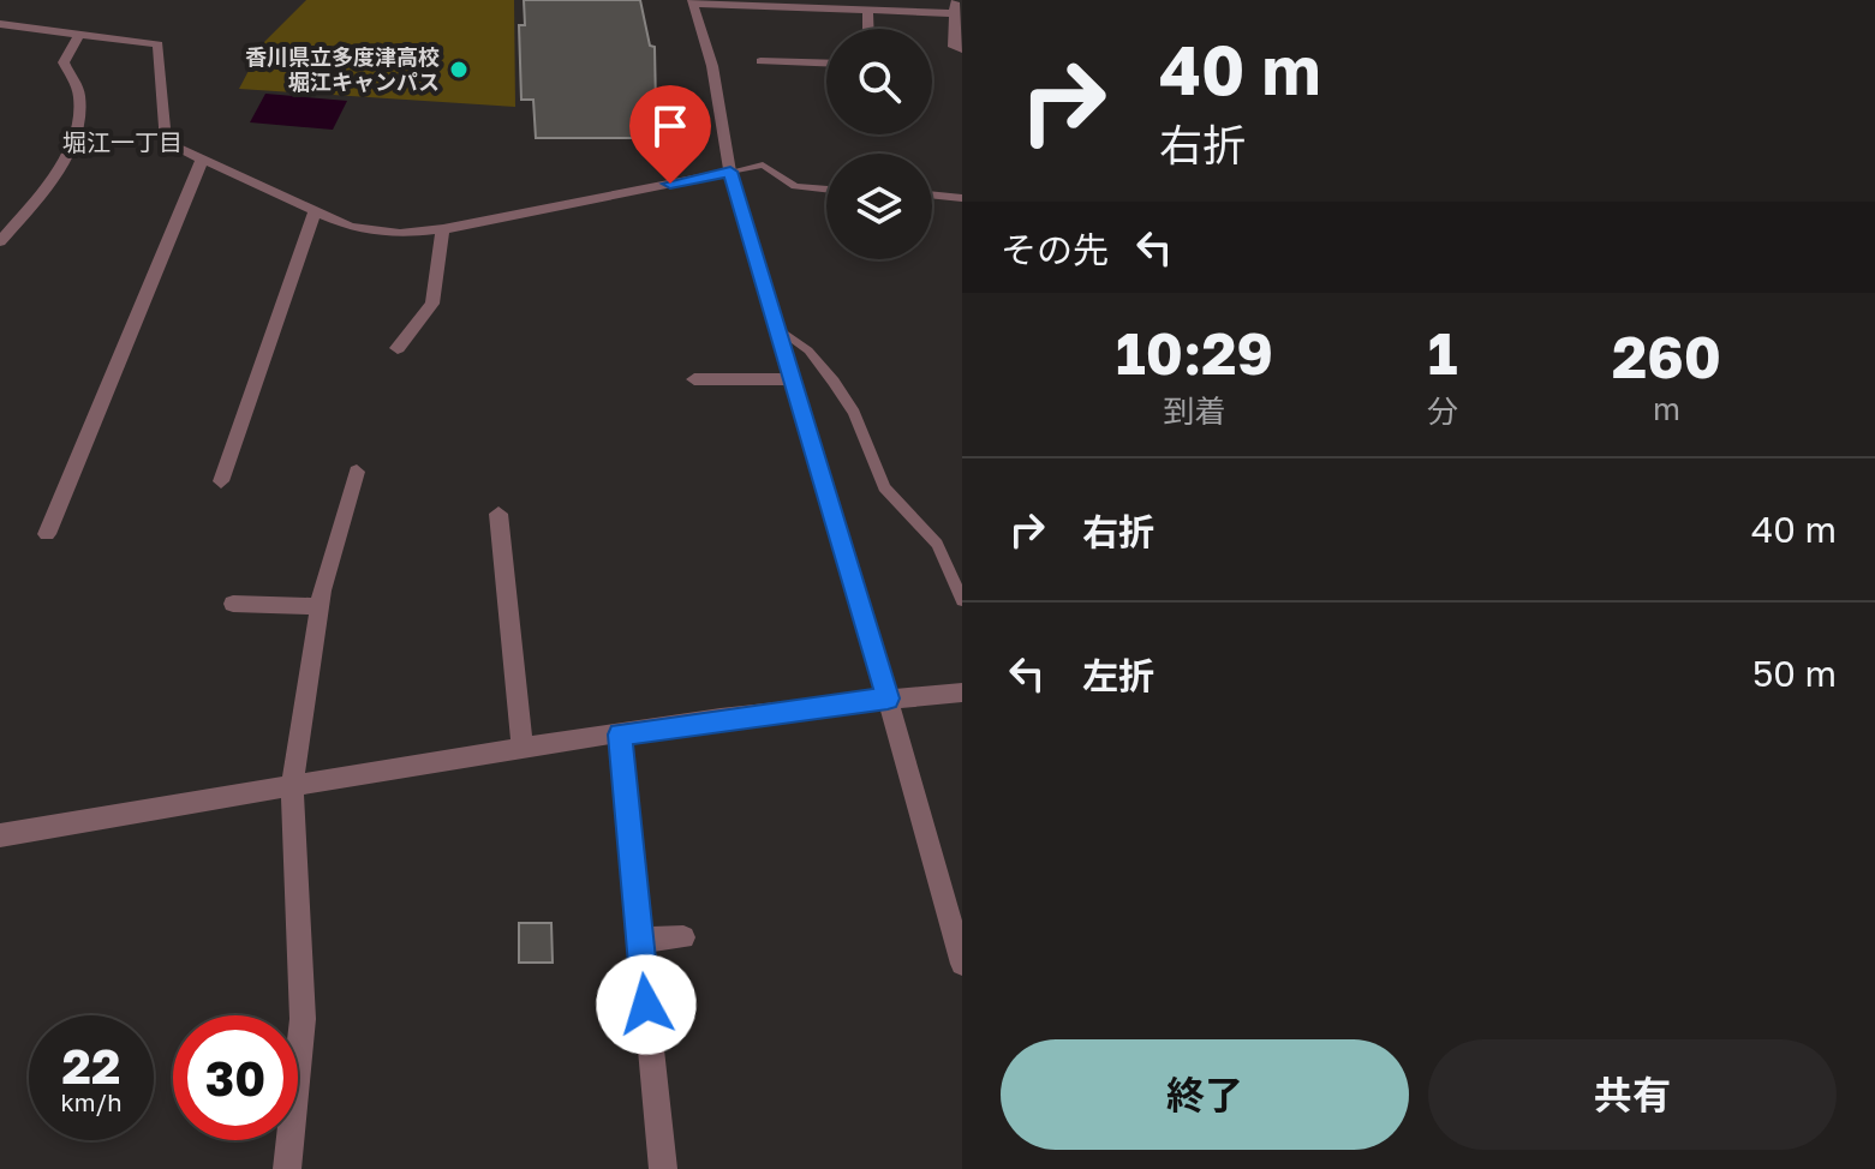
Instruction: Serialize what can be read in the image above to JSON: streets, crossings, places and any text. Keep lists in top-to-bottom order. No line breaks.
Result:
{"districts":["堀江一丁目"],"places":["香川県立多度津高校 堀江キャンパス"],"page":{"turn":["40 m","右折"],"then":"その先","eta":["10:29","到着","1","分","260","m"],"list":[{"name":"右折","value":"40 m"},{"name":"左折","value":"50 m"}],"speed":"22 km/h","limit":"30","buttons":["終了","共有"]}}
